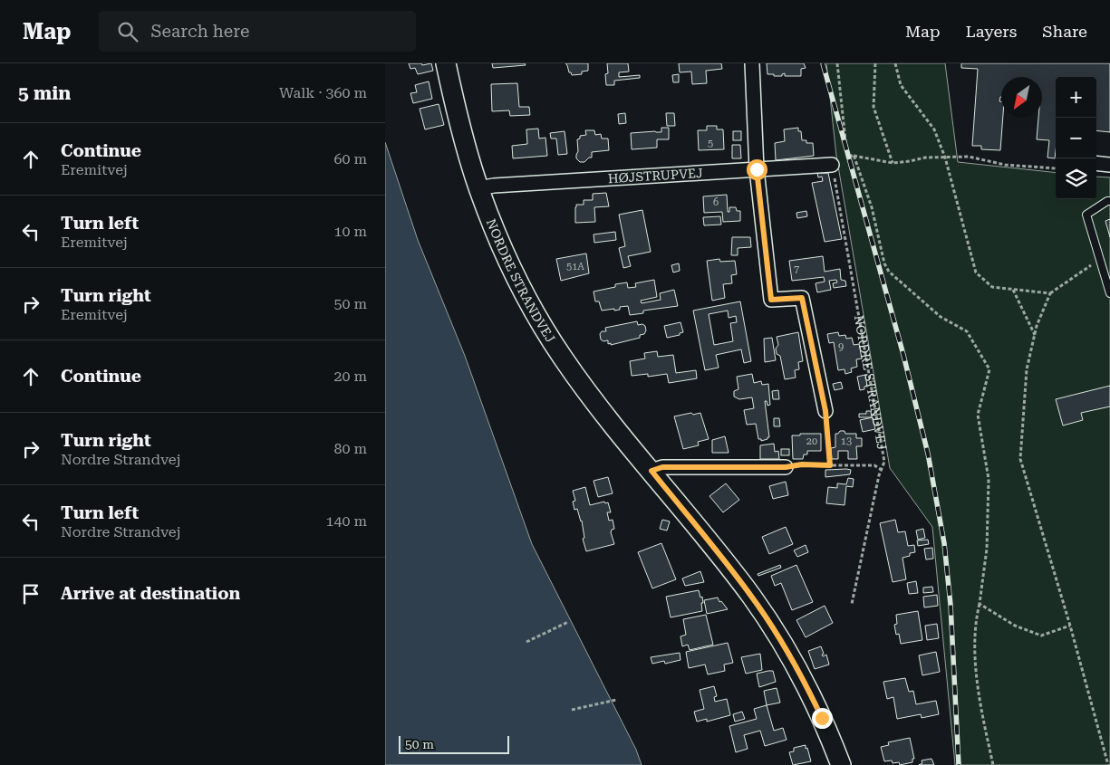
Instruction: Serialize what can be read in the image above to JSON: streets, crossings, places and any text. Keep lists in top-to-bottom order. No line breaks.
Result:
{"streets":{"main road":["NORDRE STRANDVEJ"],"street":["HØJSTRUPVEJ"]},"crossings":[["HØJSTRUPVEJ","NORDRE STRANDVEJ"]],"house_numbers":["5","6","51A","7","9","20","13"],"scale_bar":"50 m","north":"bottom left","page":{"header":"Map","search":"Search here","nav":["Map","Layers","Share"],"heading":["5 min","Walk · 360 m"],"map_buttons":["+","−"],"list":[["Continue","Eremitvej","60 m"],["Turn left","Eremitvej","10 m"],["Turn right","Eremitvej","50 m"],["Continue","20 m"],["Turn right","Nordre Strandvej","80 m"],["Turn left","Nordre Strandvej","140 m"],"Arrive at destination"],"scale":"50 m"}}
